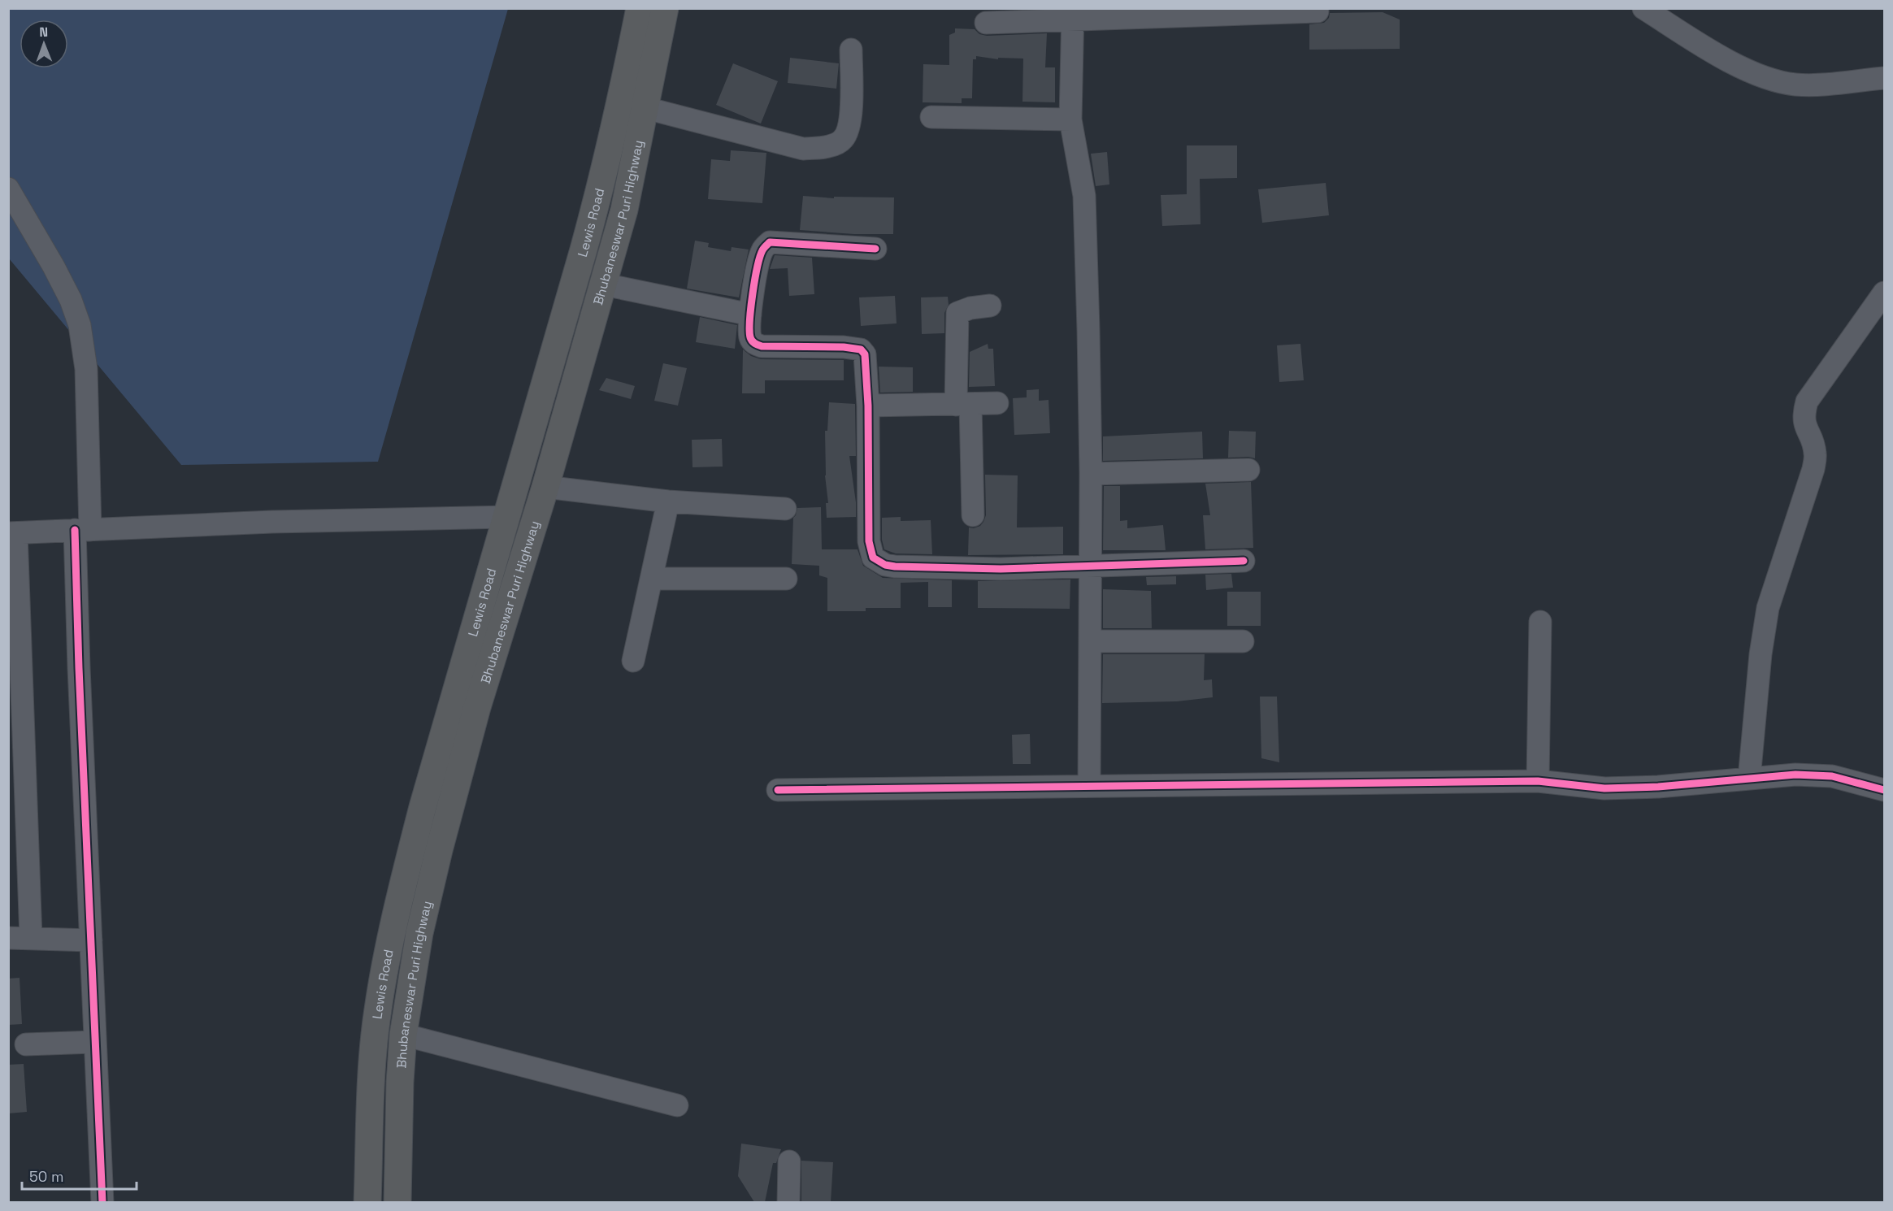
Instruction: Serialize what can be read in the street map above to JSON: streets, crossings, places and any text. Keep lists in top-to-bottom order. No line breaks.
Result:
{"streets":{"highway":["Lewis Road","Bhubaneswar Puri Highway"]},"scale_bar":"50 m","north":"top"}
